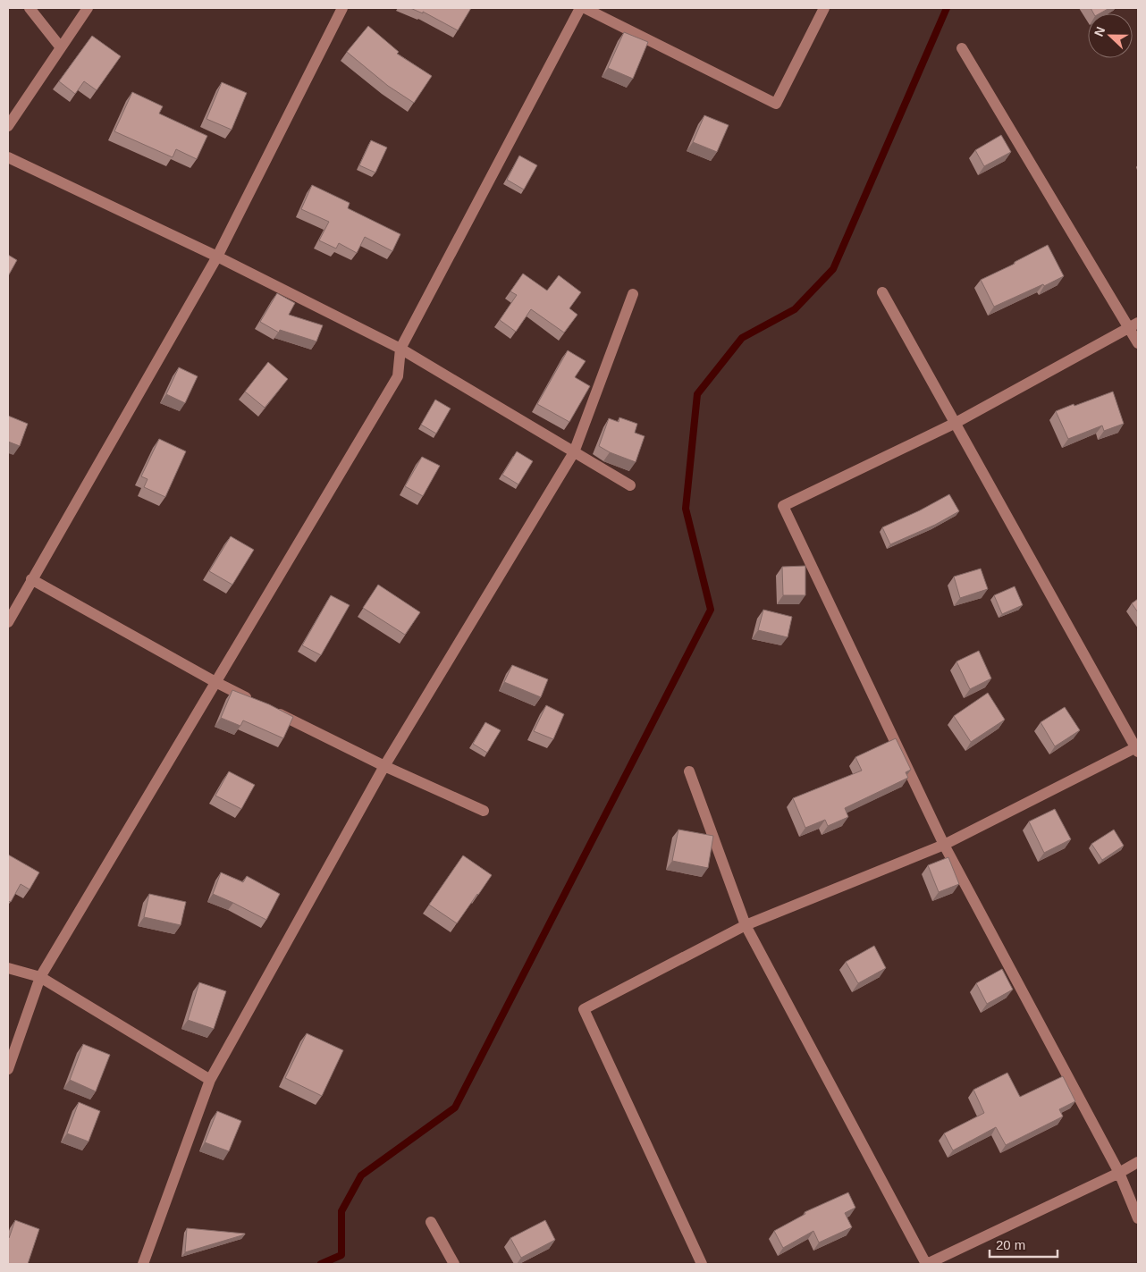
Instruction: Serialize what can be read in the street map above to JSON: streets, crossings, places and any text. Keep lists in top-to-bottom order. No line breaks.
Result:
{"scale_bar":"20 m","north":"left"}
